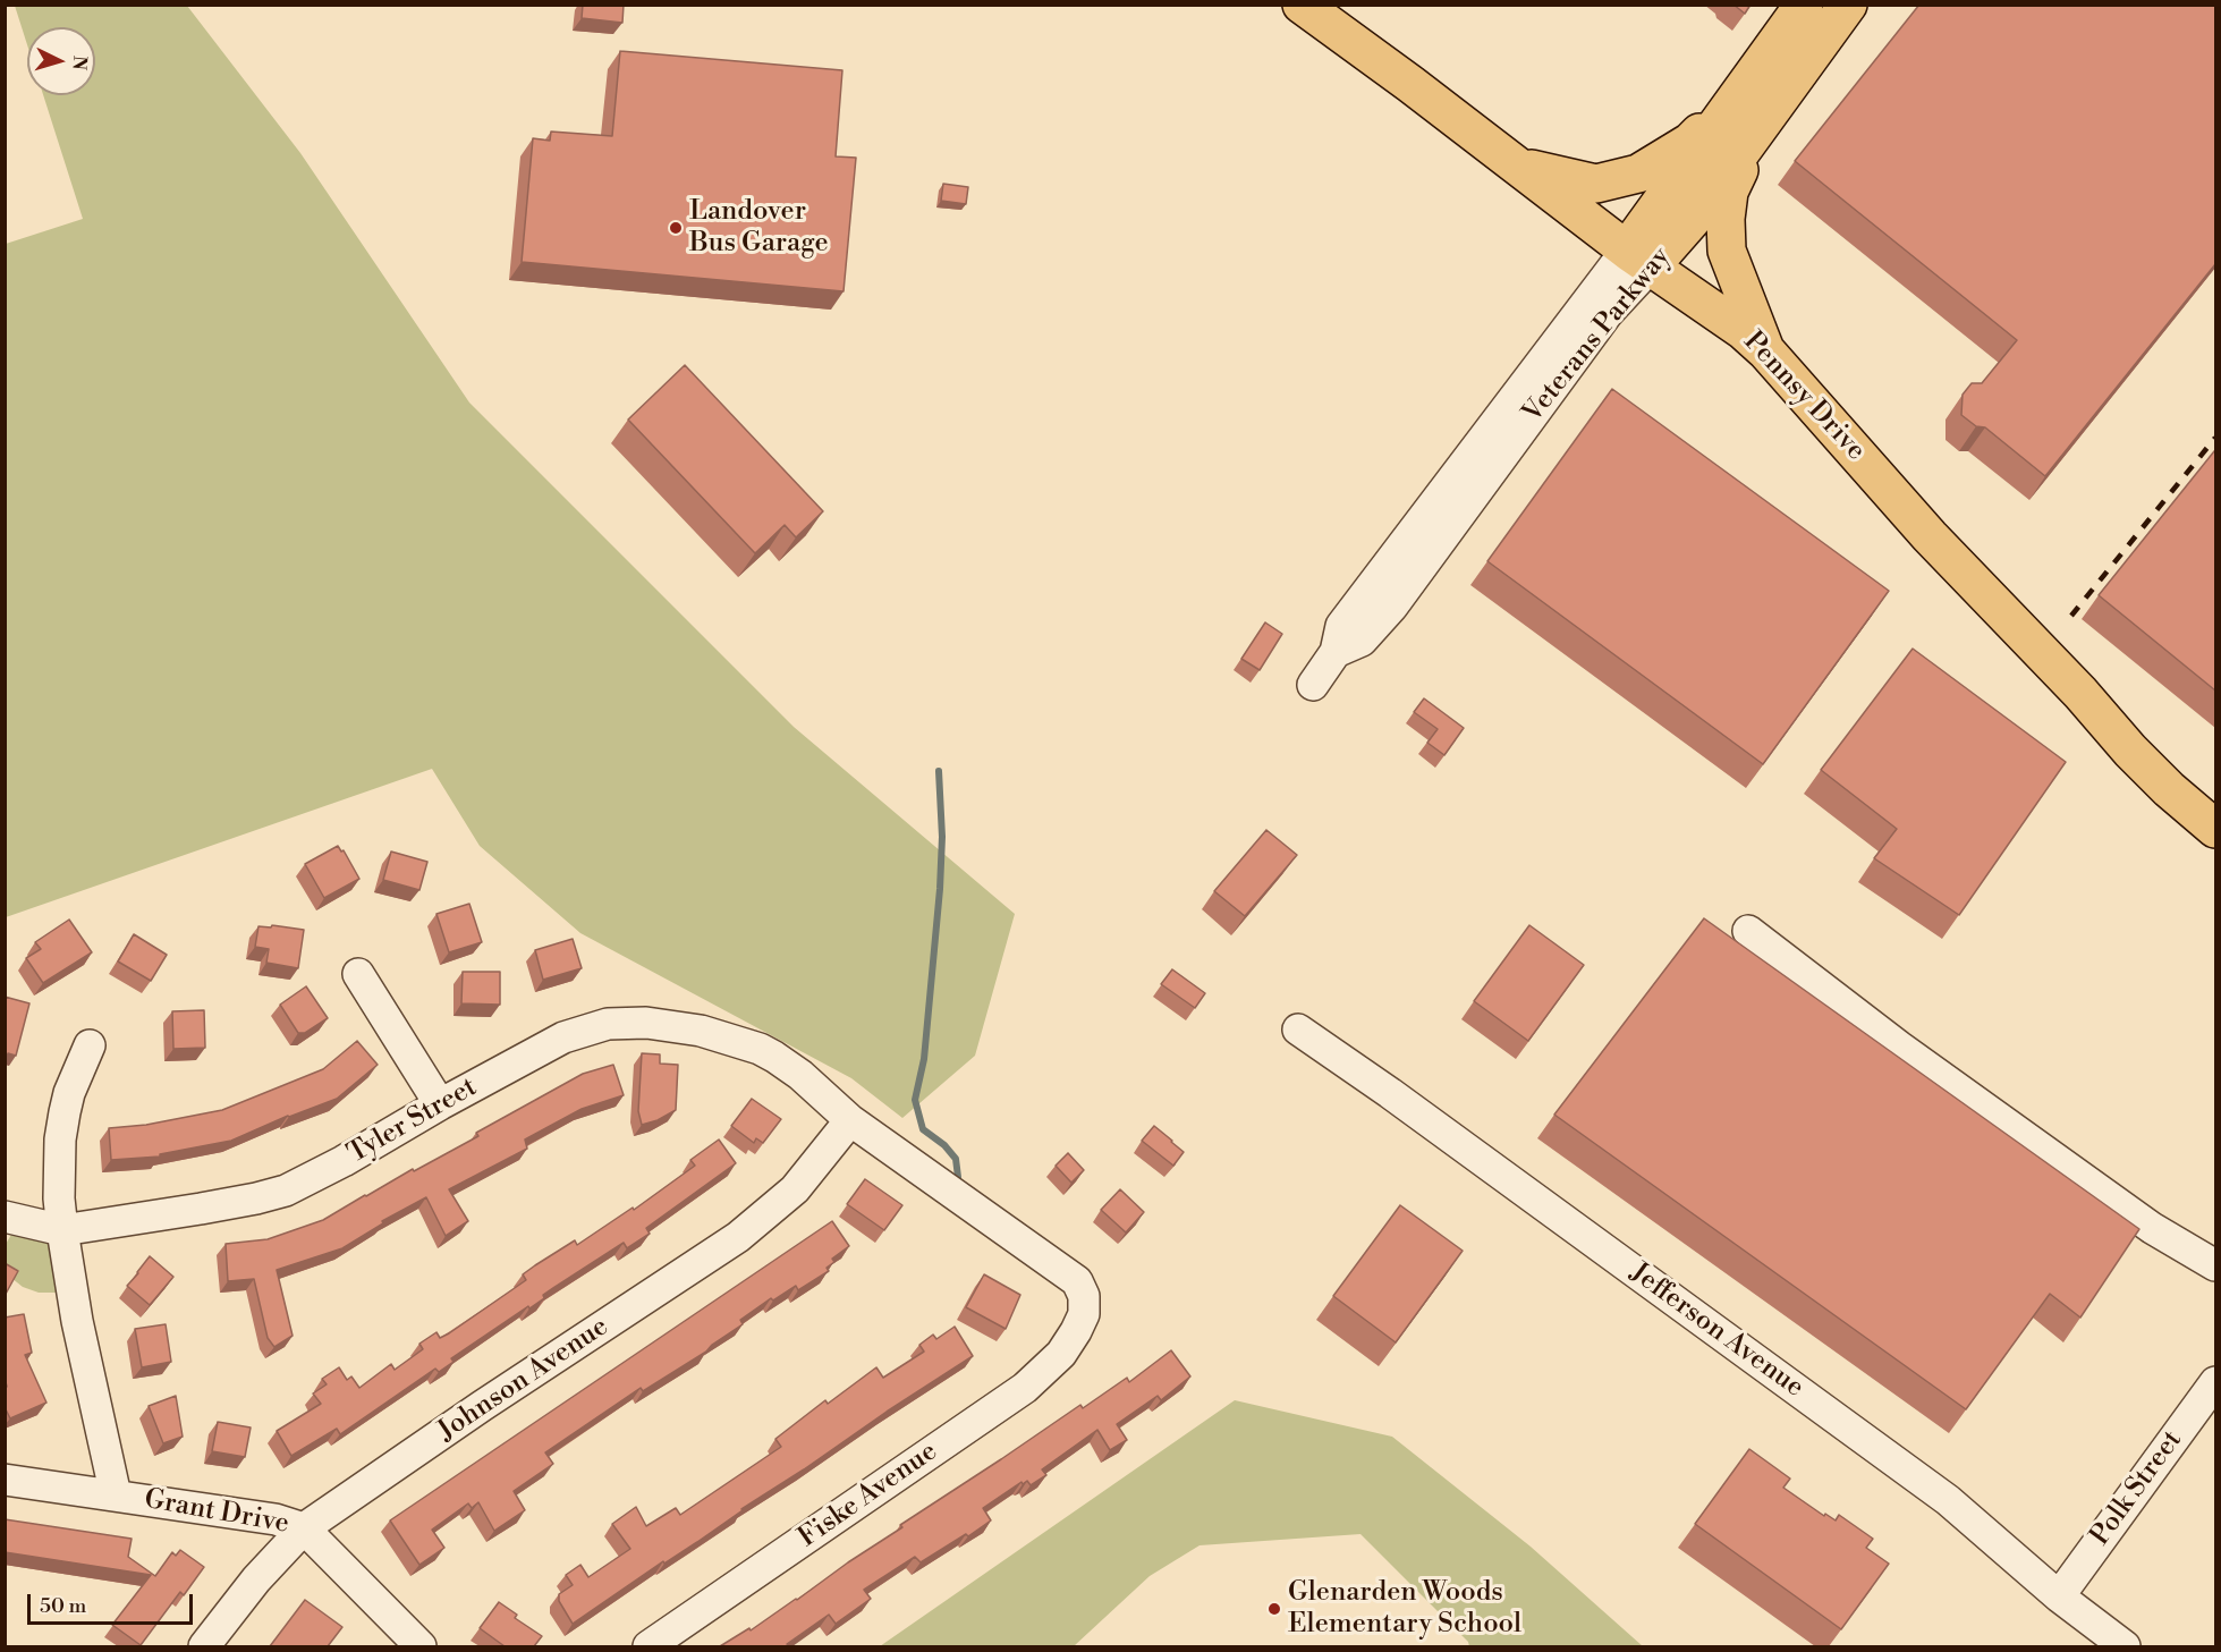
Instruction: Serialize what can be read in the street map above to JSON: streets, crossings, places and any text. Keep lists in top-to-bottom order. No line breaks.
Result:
{"streets":{"main road":["Veterans Parkway","Pennsy Drive"],"street":["Tyler Street","Jefferson Avenue","Johnson Avenue","Polk Street","Fiske Avenue","Grant Drive"]},"crossings":[["Veterans Parkway","Pennsy Drive"],["Tyler Street","Johnson Avenue"],["Tyler Street","Fiske Avenue"],["Jefferson Avenue","Polk Street"],["Johnson Avenue","Grant Drive"]],"places":["Landover Bus Garage","Glenarden Woods Elementary School"],"scale_bar":"50 m","north":"right"}
